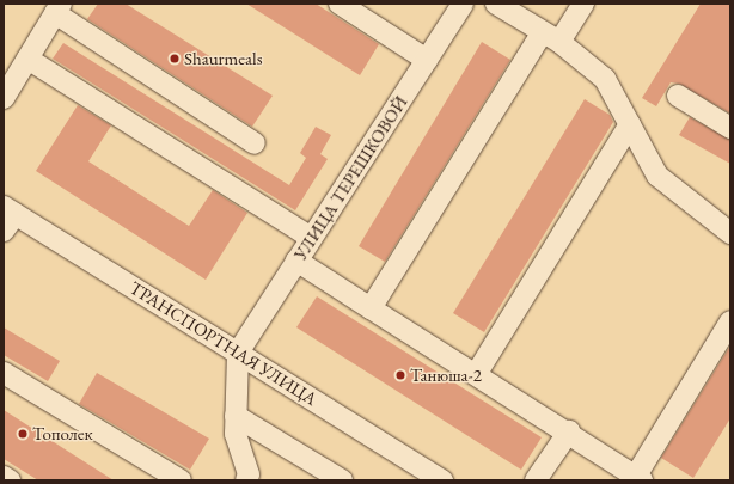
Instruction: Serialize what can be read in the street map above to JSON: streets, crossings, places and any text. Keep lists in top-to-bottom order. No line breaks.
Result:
{"streets":{"street":["УЛИЦА ТЕРЕШКОВОЙ","ТРАНСПОРТНАЯ УЛИЦА"]},"crossings":[["УЛИЦА ТЕРЕШКОВОЙ","ТРАНСПОРТНАЯ УЛИЦА"]],"places":["Shaurmeals","Танюша-2","Тополек"]}
